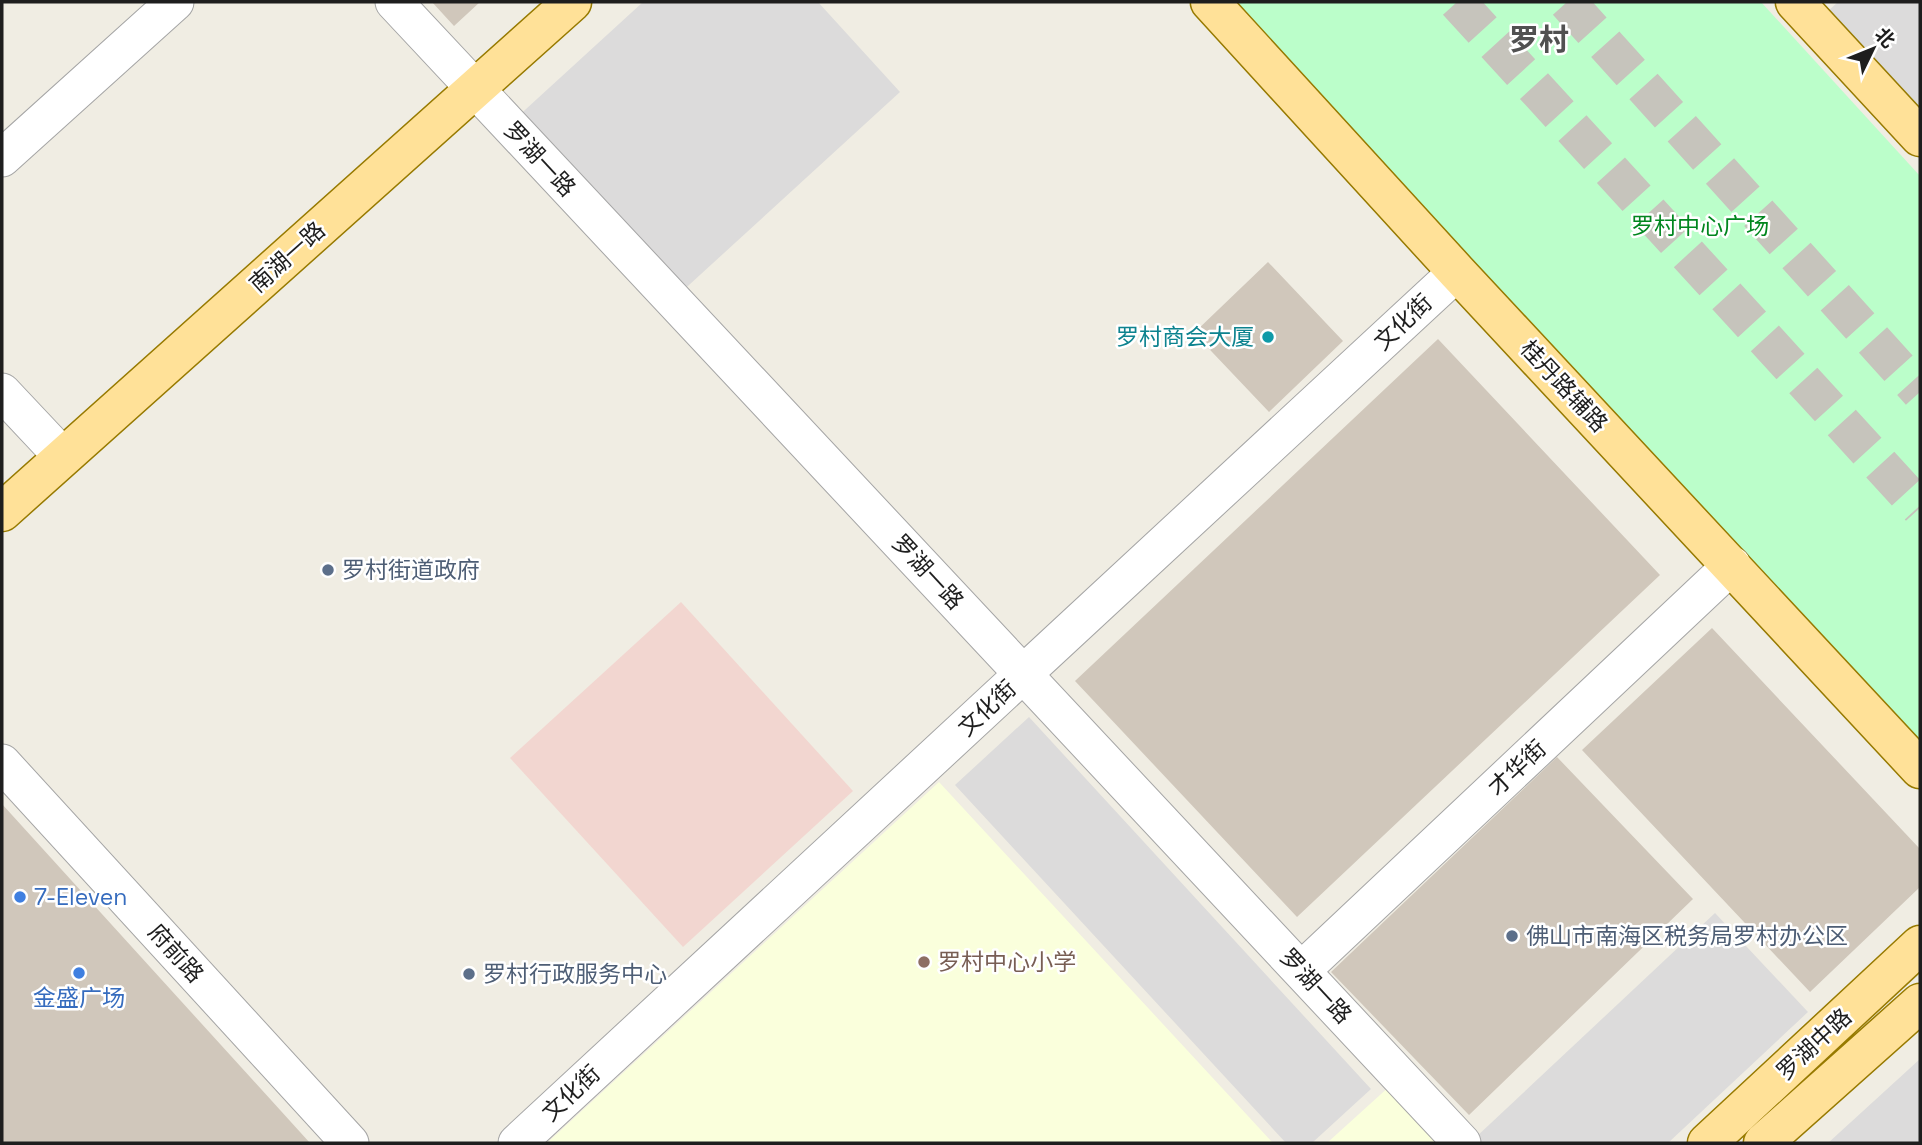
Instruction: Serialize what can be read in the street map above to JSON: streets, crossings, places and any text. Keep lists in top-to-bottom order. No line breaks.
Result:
{"streets":{"main road":["南湖一路","桂丹路辅路","罗湖中路"],"street":["罗湖一路","文化街","才华街","府前路"]},"crossings":[["罗湖一路","南湖一路"],["罗湖一路","文化街"],["罗湖一路","才华街"],["文化街","桂丹路辅路"],["桂丹路辅路","才华街"]],"districts":["罗村"],"parks":["罗村中心广场"],"places":["罗村商会大厦","罗村街道政府","7-Eleven","佛山市南海区税务局罗村办公区","罗村中心小学","金盛广场","罗村行政服务中心"],"north":"top right"}
